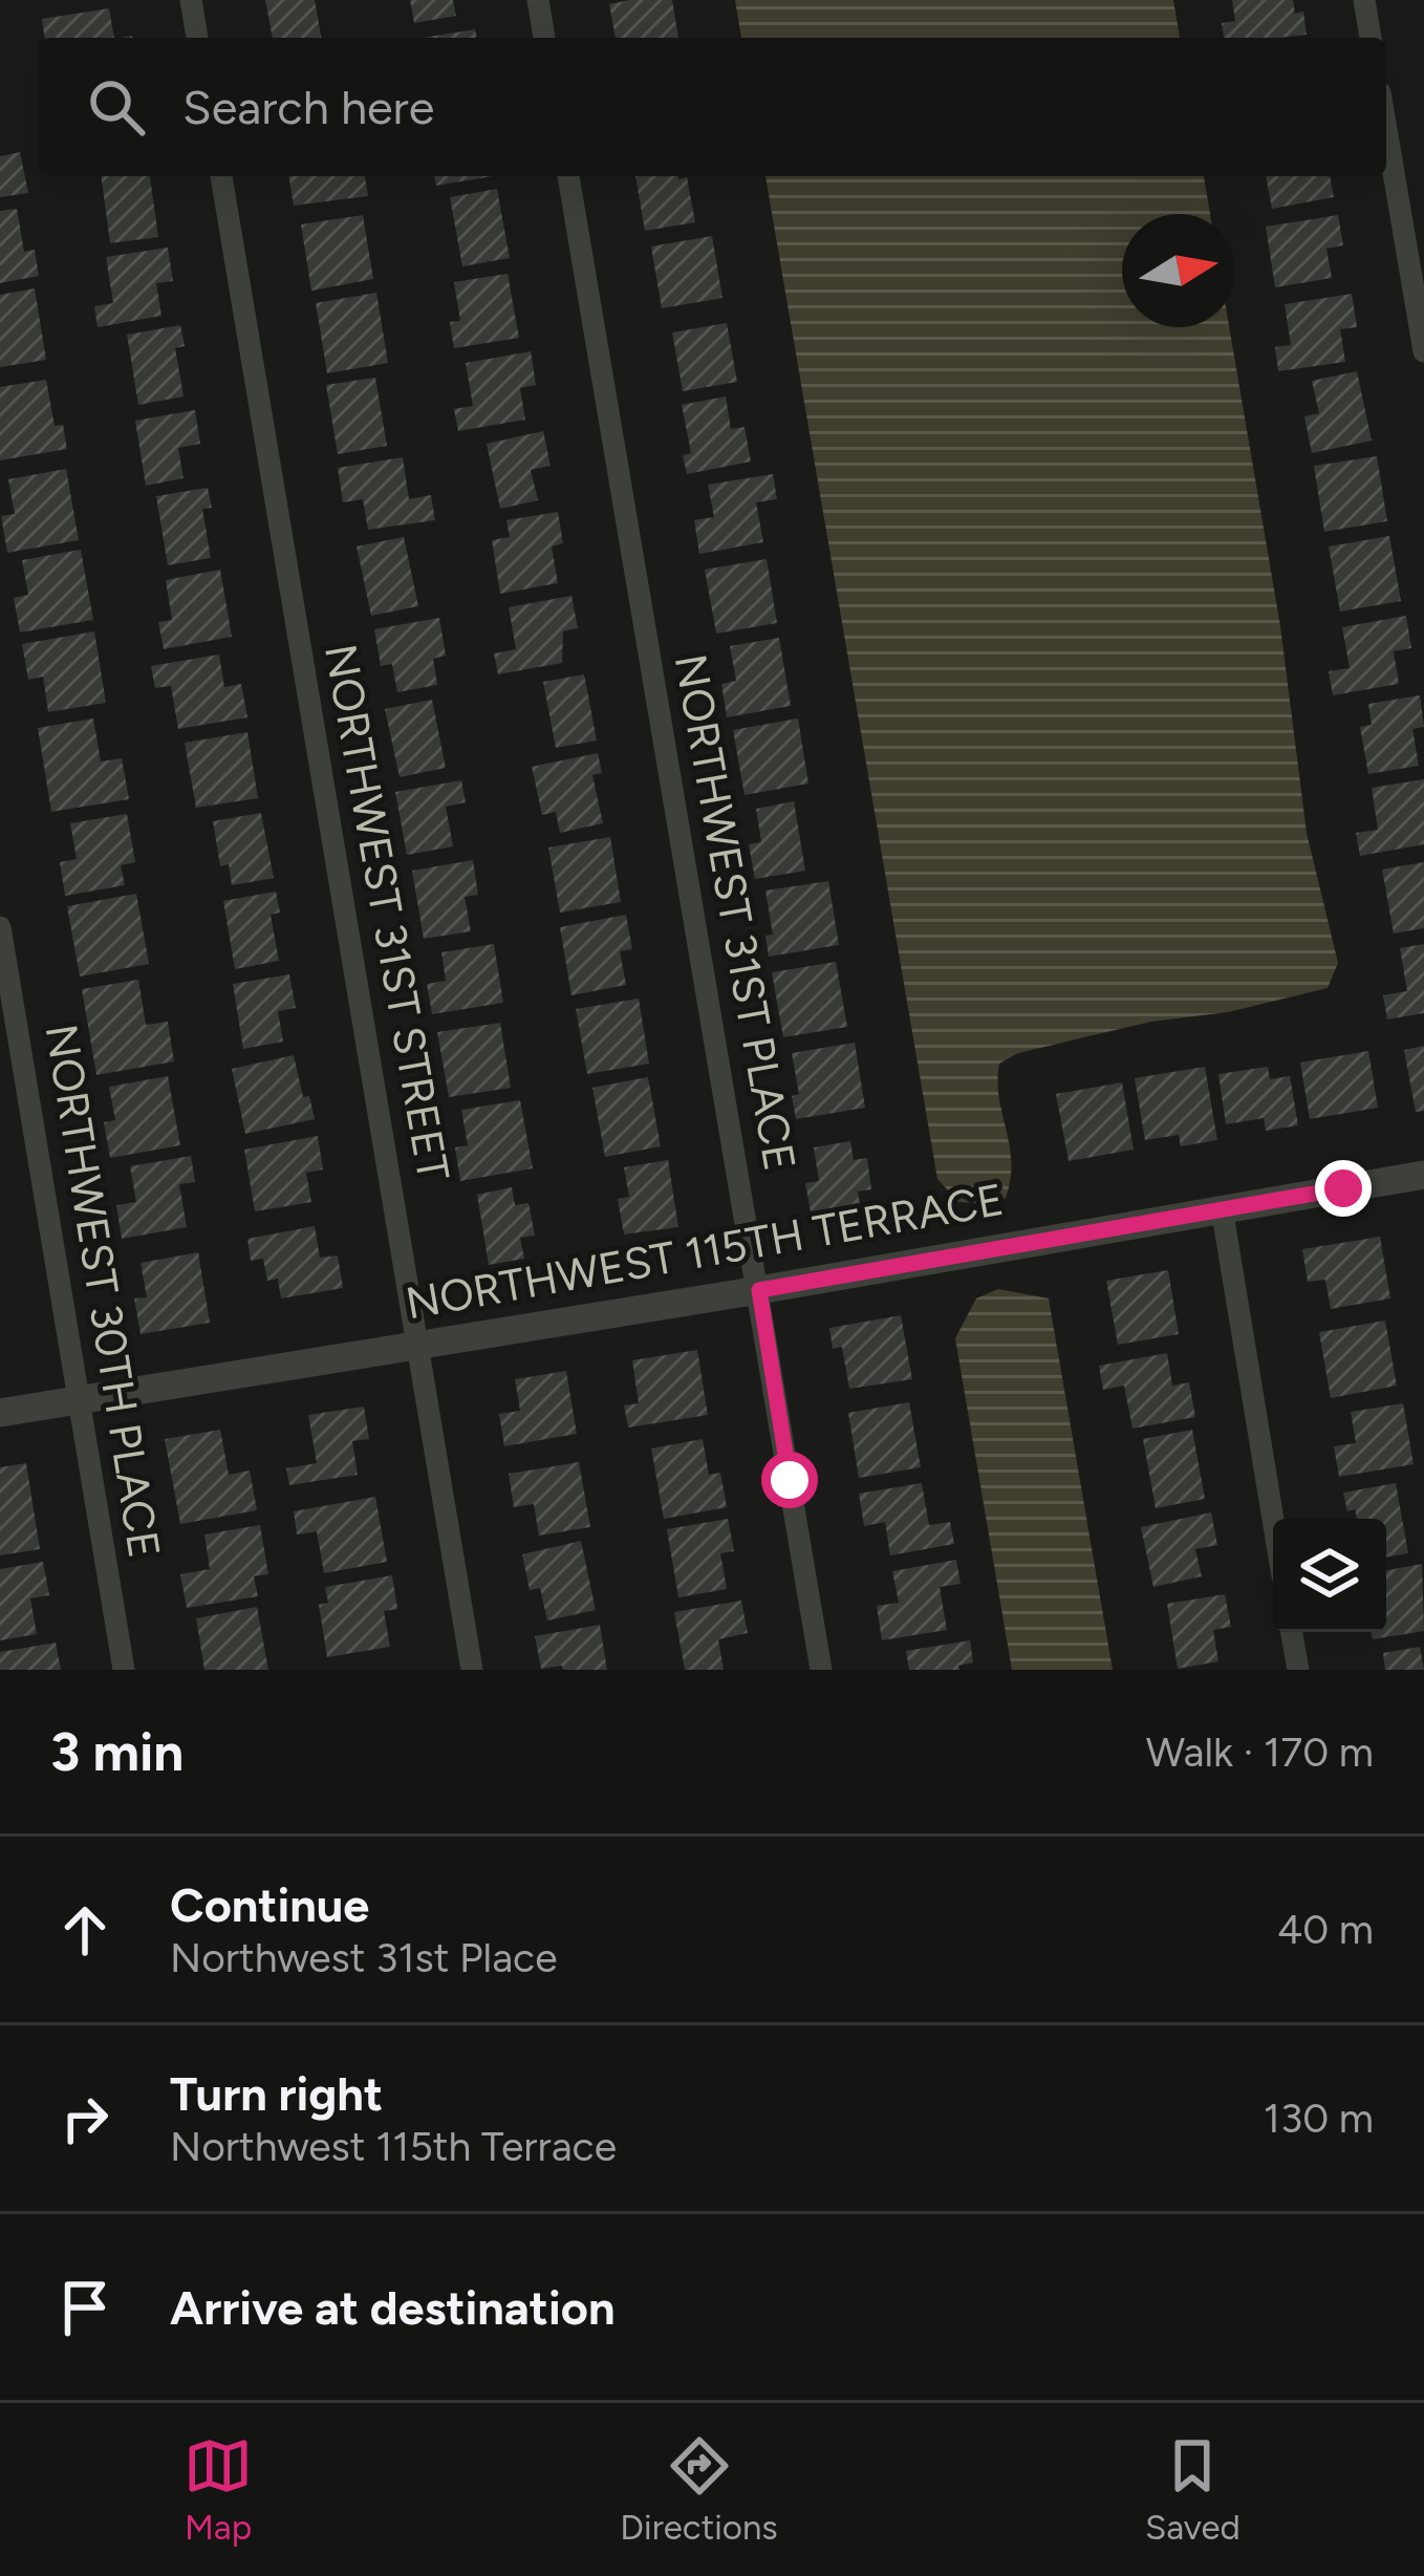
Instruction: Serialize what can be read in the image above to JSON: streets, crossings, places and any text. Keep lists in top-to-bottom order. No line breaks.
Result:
{"streets":{"street":["NORTHWEST 31ST STREET","NORTHWEST 31ST PLACE","NORTHWEST 115TH TERRACE","NORTHWEST 30TH PLACE"]},"crossings":[["NORTHWEST 31ST STREET","NORTHWEST 115TH TERRACE"],["NORTHWEST 31ST PLACE","NORTHWEST 115TH TERRACE"],["NORTHWEST 115TH TERRACE","NORTHWEST 30TH PLACE"]],"north":"right","page":{"search":"Search here","heading":["3 min","Walk · 170 m"],"list":[["Continue","Northwest 31st Place","40 m"],["Turn right","Northwest 115th Terrace","130 m"],"Arrive at destination"],"nav":["Map","Directions","Saved"]}}
